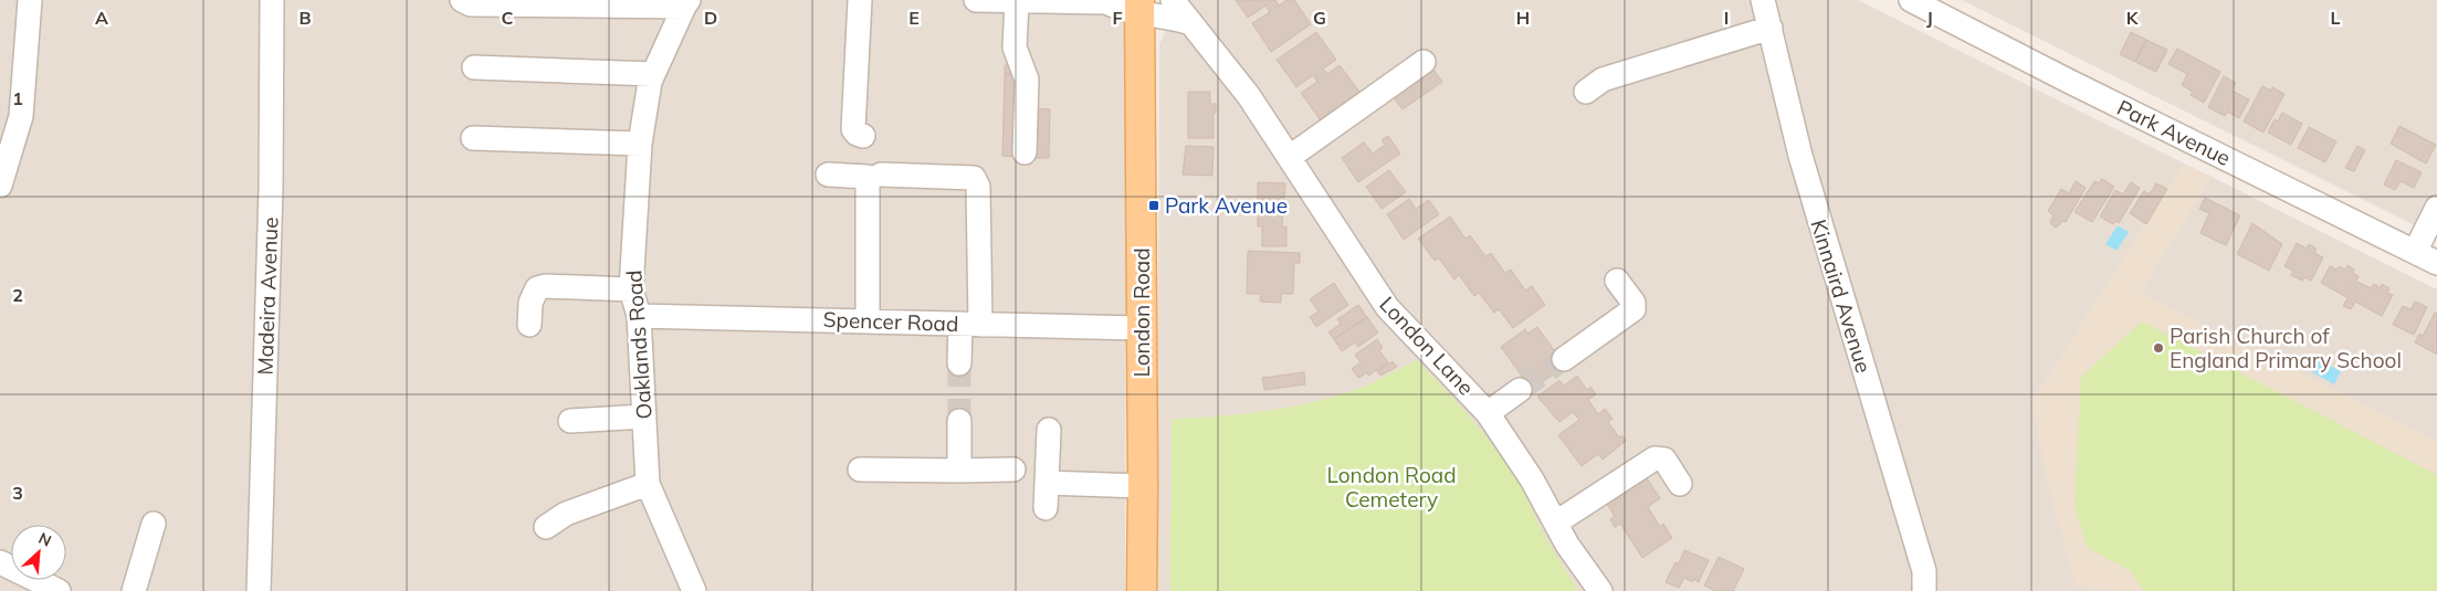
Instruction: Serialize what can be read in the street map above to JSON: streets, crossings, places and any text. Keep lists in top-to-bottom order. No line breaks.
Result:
{"streets":{"main road":["London Road"],"street":["Park Avenue","Madeira Avenue","Kinnaird Avenue","Spencer Road","Oaklands Road","London Lane"]},"crossings":[["London Road","Spencer Road"],["Spencer Road","Oaklands Road"]],"parks":["London Road Cemetery"],"places":{"transit":["Park Avenue"],"other":["Parish Church of England Primary School"]},"north":"top right","grid":{"columns":["A","B","C","D","E","F","G","H","I","J","K","L"],"rows":["1","2","3"]}}
